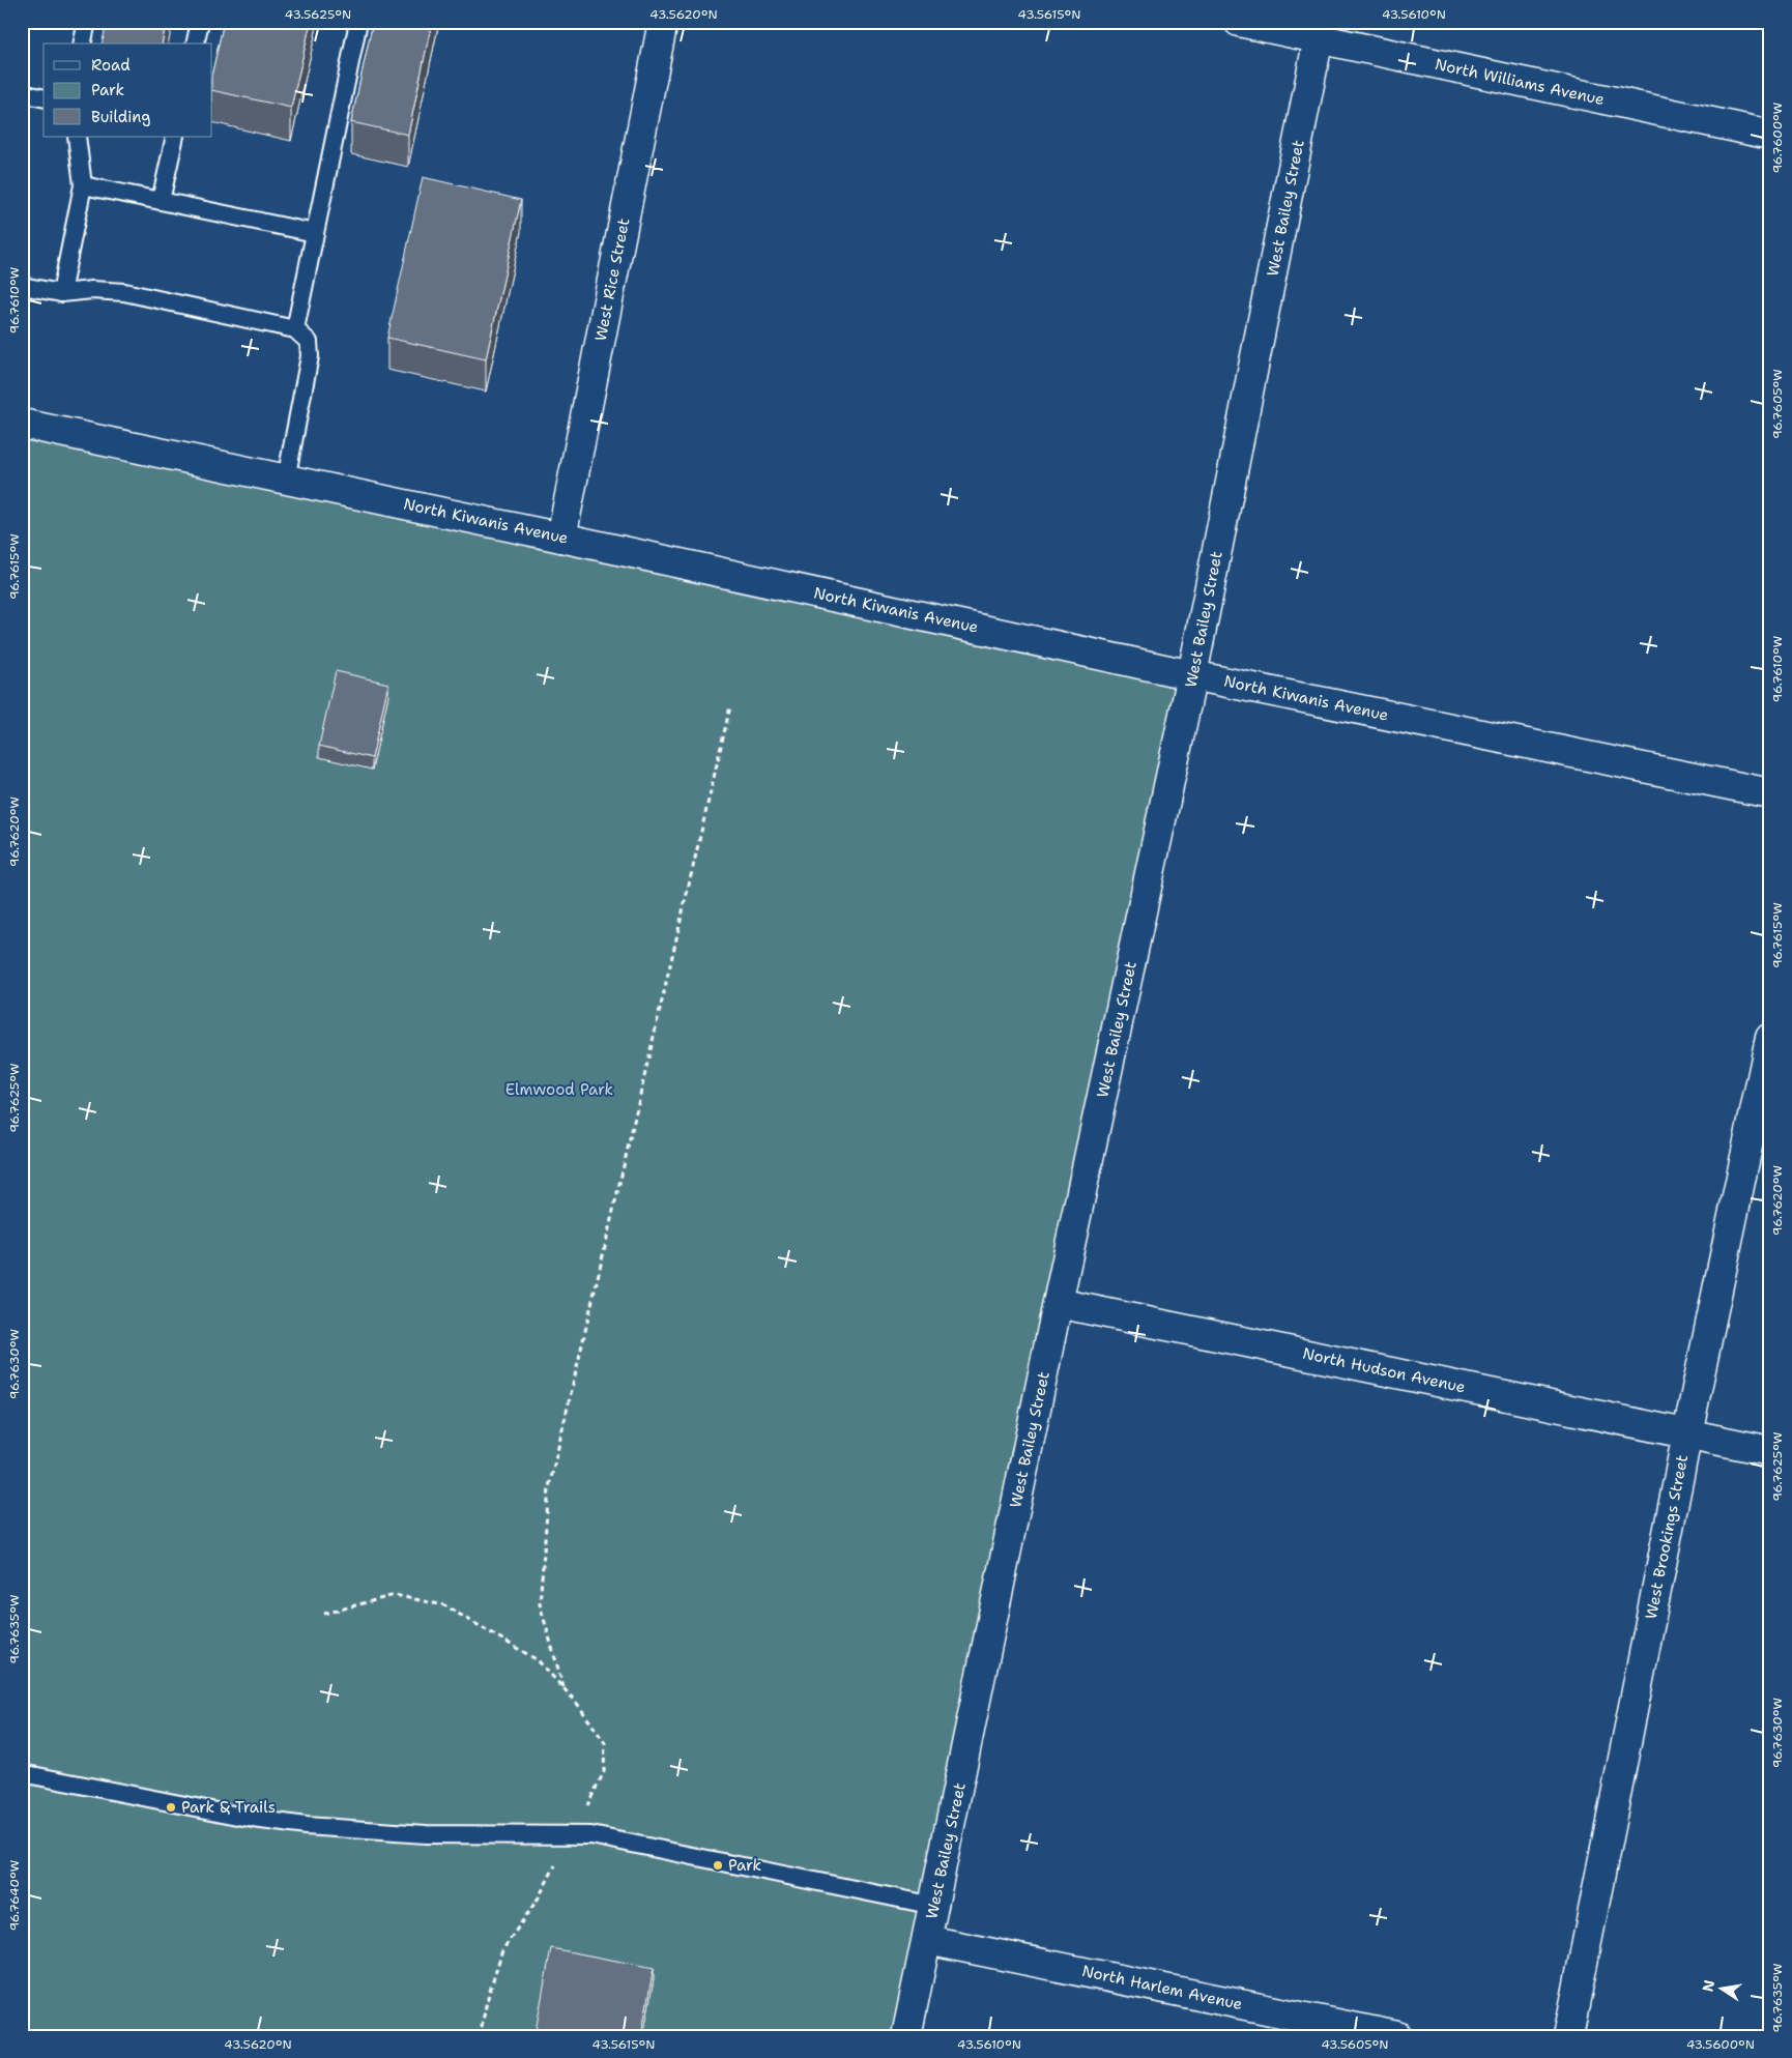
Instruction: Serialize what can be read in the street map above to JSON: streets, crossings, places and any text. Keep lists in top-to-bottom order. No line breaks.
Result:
{"streets":{"street":["North Williams Avenue","West Bailey Street","West Rice Street","North Kiwanis Avenue","North Hudson Avenue","West Brookings Street","North Harlem Avenue"]},"crossings":[["North Williams Avenue","West Bailey Street"],["West Bailey Street","North Kiwanis Avenue"],["West Bailey Street","North Hudson Avenue"],["West Bailey Street","North Harlem Avenue"],["West Rice Street","North Kiwanis Avenue"],["North Hudson Avenue","West Brookings Street"]],"parks":["Elmwood Park"],"places":["Park & Trails","Park"],"legend":["Road","Park","Building"],"north":"left","coordinates":["43.5625°N","43.5620°N","43.5615°N","43.5610°N","96.7600°W","96.7610°W","96.7605°W","96.7615°W","96.7620°W","96.7625°W","96.7630°W","96.7635°W","96.7640°W","43.5605°N","43.5600°N"]}
